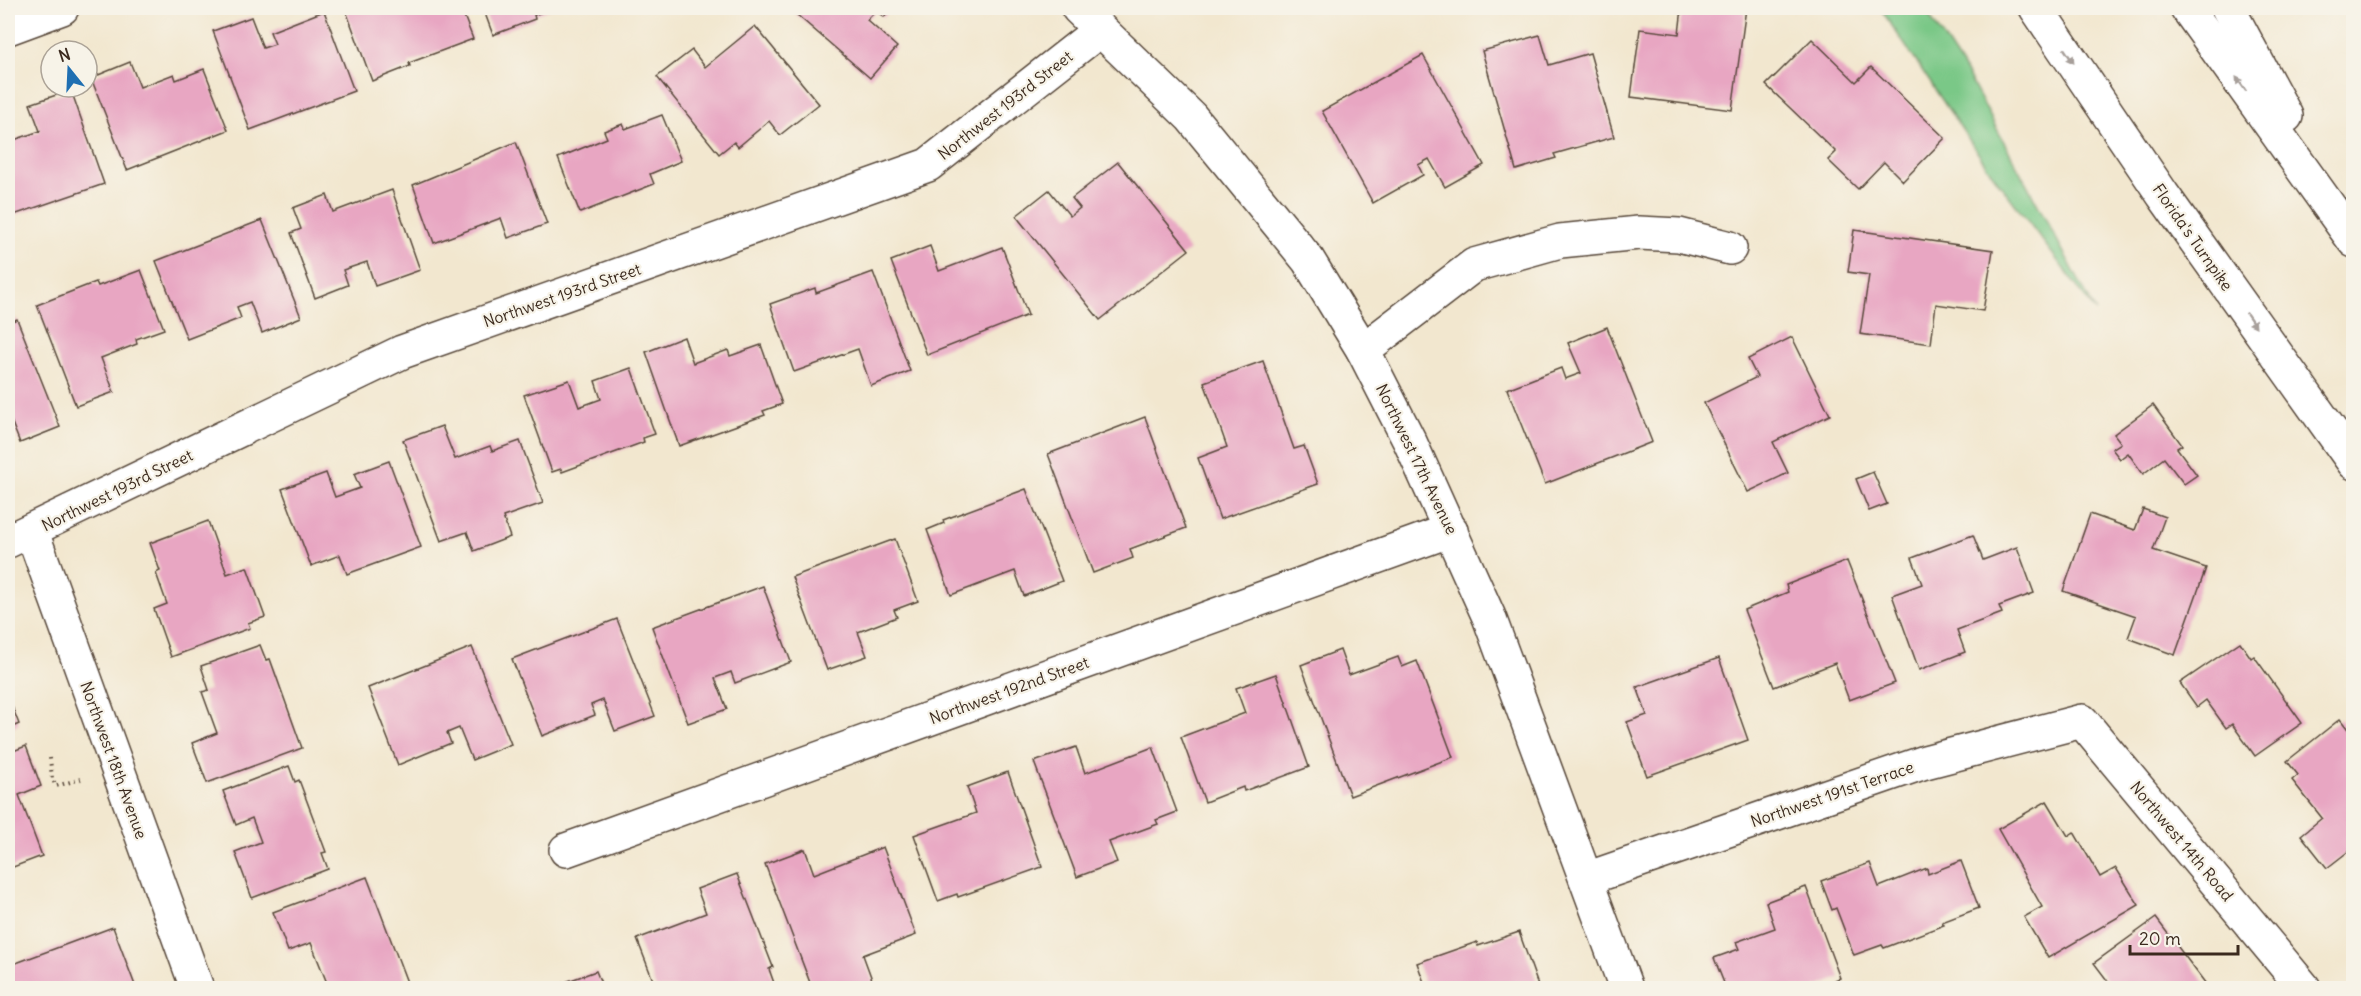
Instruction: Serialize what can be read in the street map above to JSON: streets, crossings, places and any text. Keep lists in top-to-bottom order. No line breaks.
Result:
{"streets":{"main road":["Northwest 193rd Street","Florida's Turnpike","Northwest 17th Avenue","Northwest 192nd Street","Northwest 18th Avenue","Northwest 191st Terrace","Northwest 14th Road"]},"crossings":[["Northwest 193rd Street","Northwest 17th Avenue"],["Northwest 193rd Street","Northwest 18th Avenue"],["Northwest 17th Avenue","Northwest 192nd Street"],["Northwest 17th Avenue","Northwest 191st Terrace"],["Northwest 191st Terrace","Northwest 14th Road"]],"scale_bar":"20 m","north":"top"}
